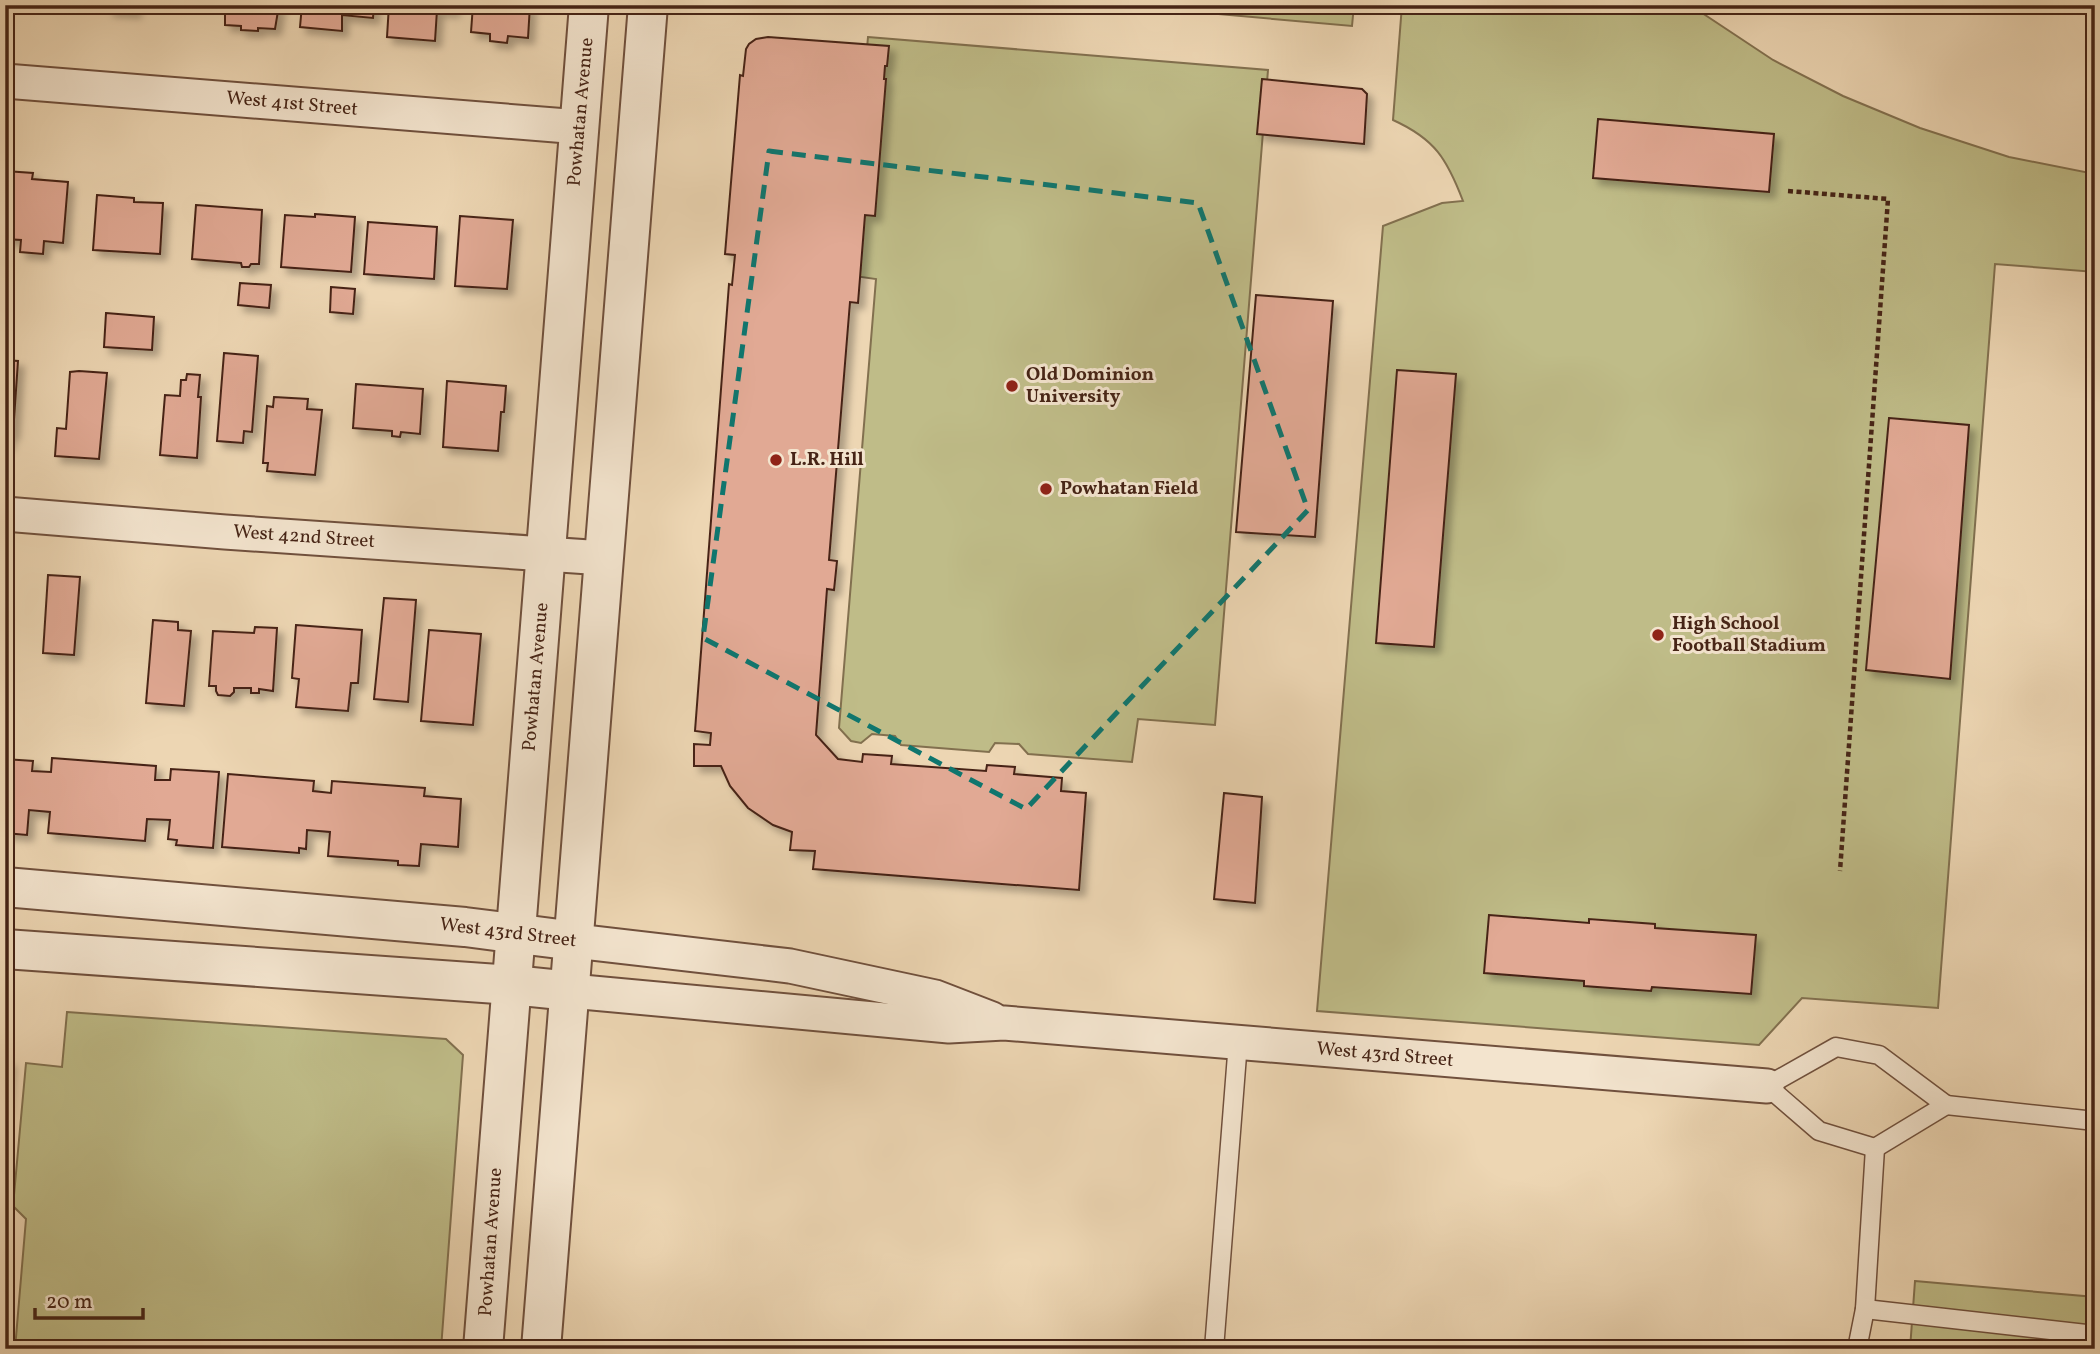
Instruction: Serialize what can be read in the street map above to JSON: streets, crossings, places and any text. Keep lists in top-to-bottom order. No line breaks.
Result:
{"streets":{"street":["West 41st Street","Powhatan Avenue","West 42nd Street","West 43rd Street"]},"crossings":[["West 41st Street","Powhatan Avenue"],["Powhatan Avenue","West 42nd Street"],["Powhatan Avenue","West 43rd Street"]],"places":["Old Dominion University","L.R. Hill","Powhatan Field","High School Football Stadium"],"scale_bar":"20 m"}
